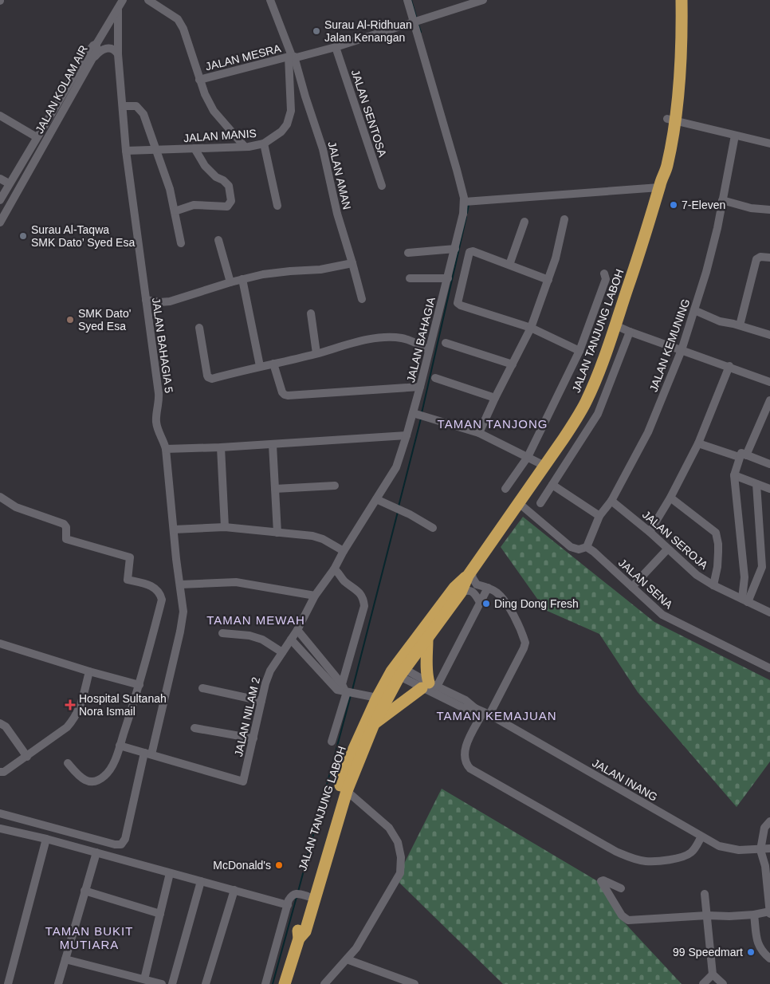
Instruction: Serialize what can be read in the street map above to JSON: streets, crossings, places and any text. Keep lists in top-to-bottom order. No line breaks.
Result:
{"streets":{"highway":["JALAN TANJUNG LABOH"],"street":["JALAN MESRA","JALAN KOLAM AIR","JALAN SENTOSA","JALAN MANIS","JALAN AMAN","JALAN BAHAGIA","JALAN BAHAGIA 5","JALAN KEMUNING","JALAN SEROJA","JALAN SENA","JALAN NILAM 2","JALAN INANG"]},"crossings":[["JALAN MESRA","JALAN SENTOSA"],["JALAN MESRA","JALAN MANIS"],["JALAN MESRA","JALAN AMAN"],["JALAN MESRA","JALAN BAHAGIA"],["JALAN MANIS","JALAN AMAN"],["JALAN MANIS","JALAN BAHAGIA 5"],["JALAN TANJUNG LABOH","JALAN INANG"],["JALAN BAHAGIA","JALAN NILAM 2"],["JALAN BAHAGIA 5","JALAN NILAM 2"],["JALAN KEMUNING","JALAN SEROJA"],["JALAN KEMUNING","JALAN SENA"]],"districts":["TAMAN TANJONG","TAMAN MEWAH","TAMAN KEMAJUAN","TAMAN BUKIT MUTIARA"],"places":{"other":["Surau Al-Ridhuan Jalan Kenangan","7-Eleven","Surau Al-Taqwa SMK Dato’ Syed Esa","SMK Dato' Syed Esa","Ding Dong Fresh","McDonald's","99 Speedmart"],"health":["Hospital Sultanah Nora Ismail"]}}
